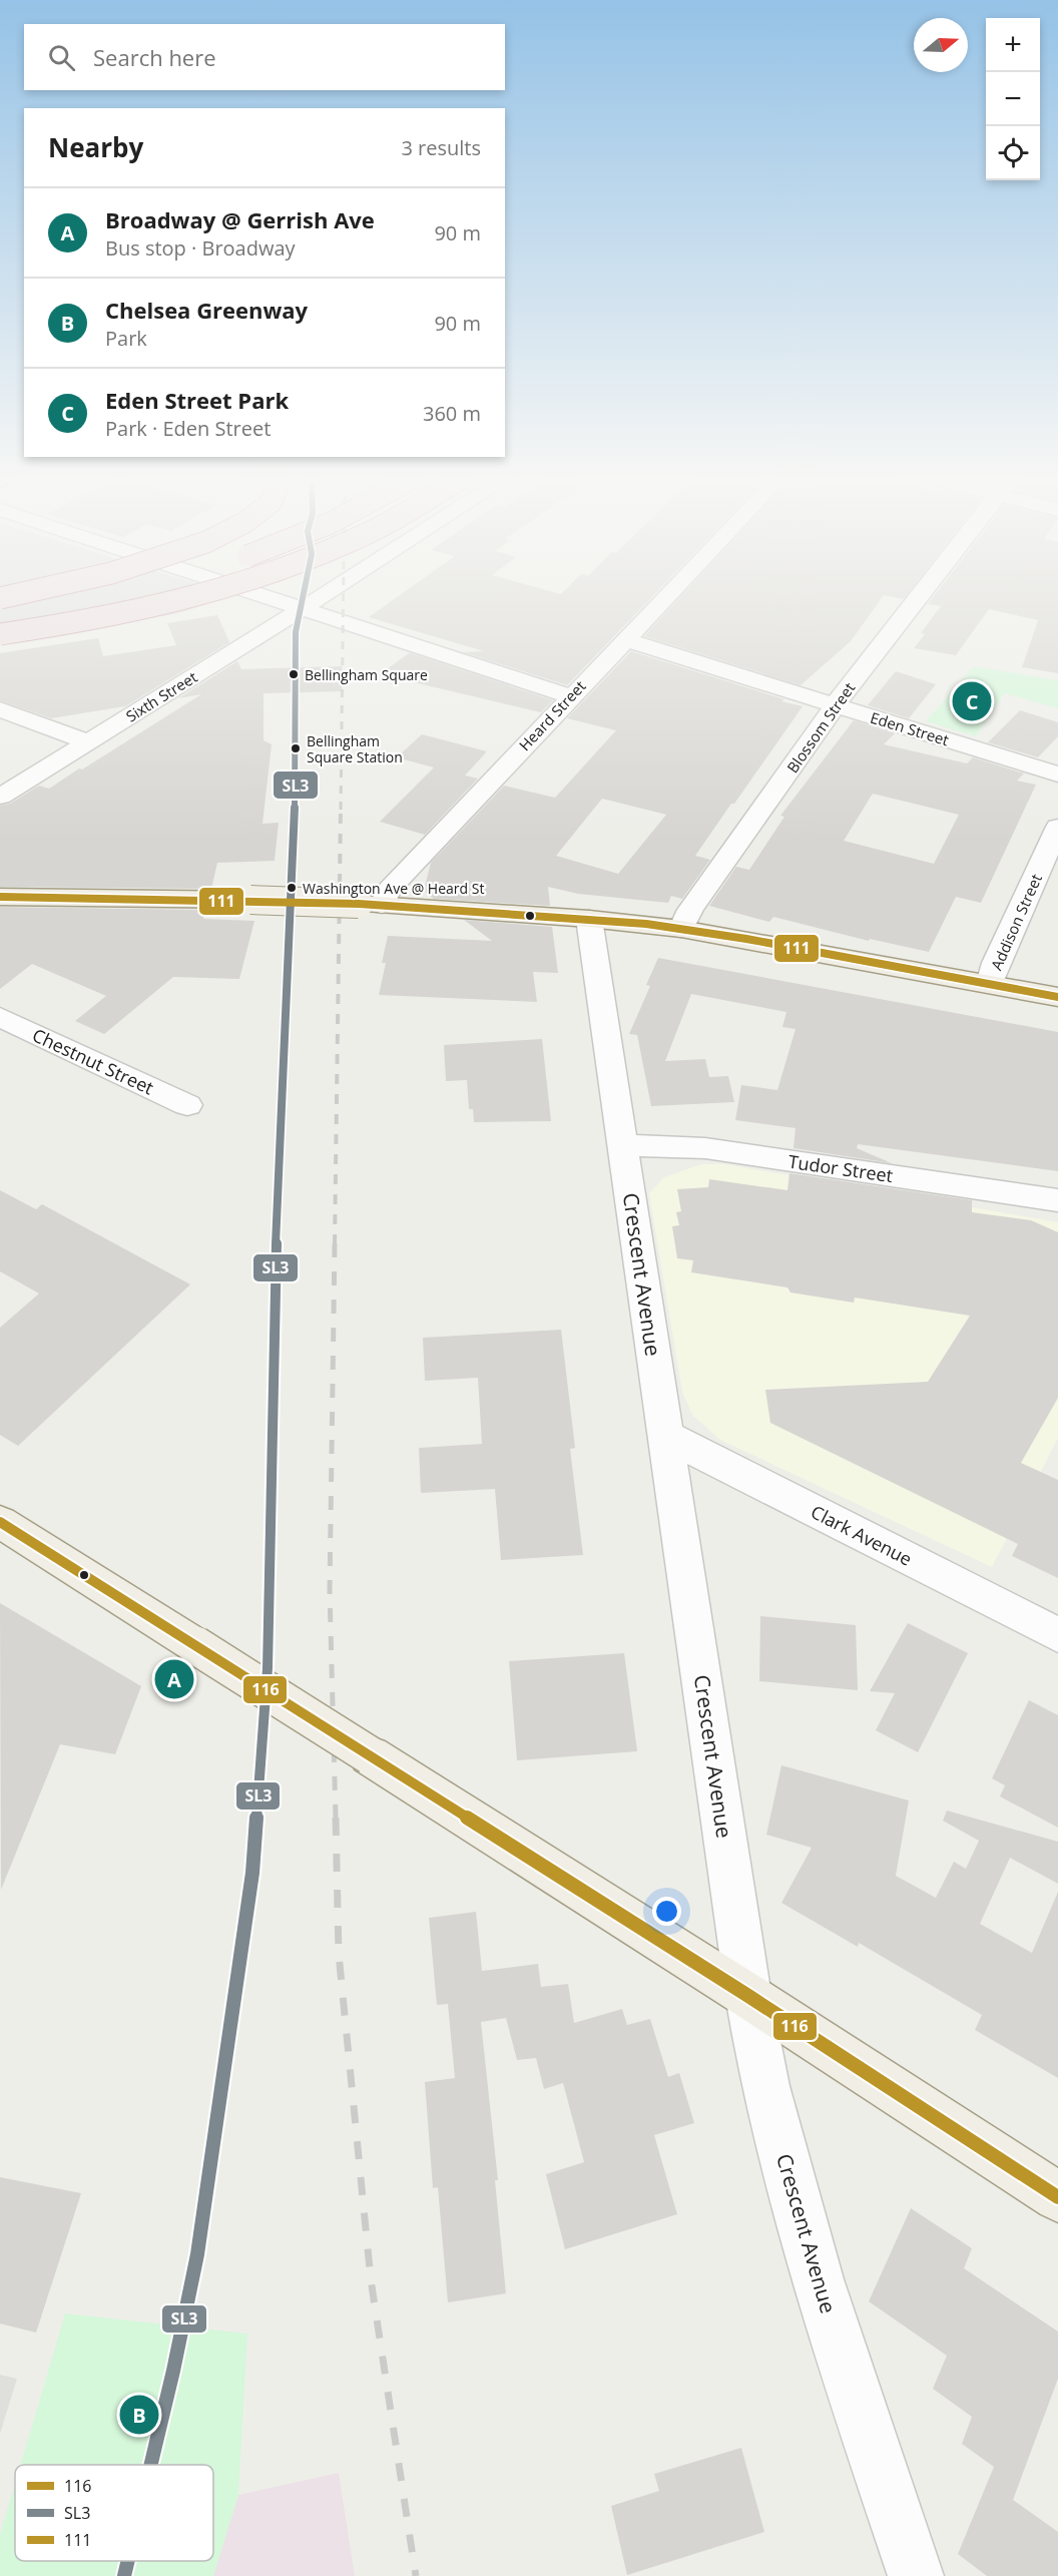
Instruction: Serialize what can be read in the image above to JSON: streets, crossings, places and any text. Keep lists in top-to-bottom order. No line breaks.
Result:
{"streets":{"street":["Sixth Street","Heard Street","Blossom Street","Eden Street","Addison Street","Chestnut Street","Tudor Street","Crescent Avenue","Clark Avenue"]},"crossings":[["Heard Street","Eden Street"],["Blossom Street","Eden Street"],["Tudor Street","Crescent Avenue"],["Crescent Avenue","Clark Avenue"]],"places":["Bellingham Square","Bellingham Square Station","Washington Ave @ Heard St"],"lines":["transit line SL3","transit line 111","transit line 116"],"legend":["116","SL3","111"],"north":"right","page":{"map_buttons":["+","−"],"search":"Search here","heading":["Nearby","3 results"],"list":[{"mark":"A","name":"Broadway @ Gerrish Ave","note":"Bus stop · Broadway","value":"90 m"},{"mark":"B","name":"Chelsea Greenway","note":"Park","value":"90 m"},{"mark":"C","name":"Eden Street Park","note":"Park · Eden Street","value":"360 m"}],"pins":["C","A","B"]}}
